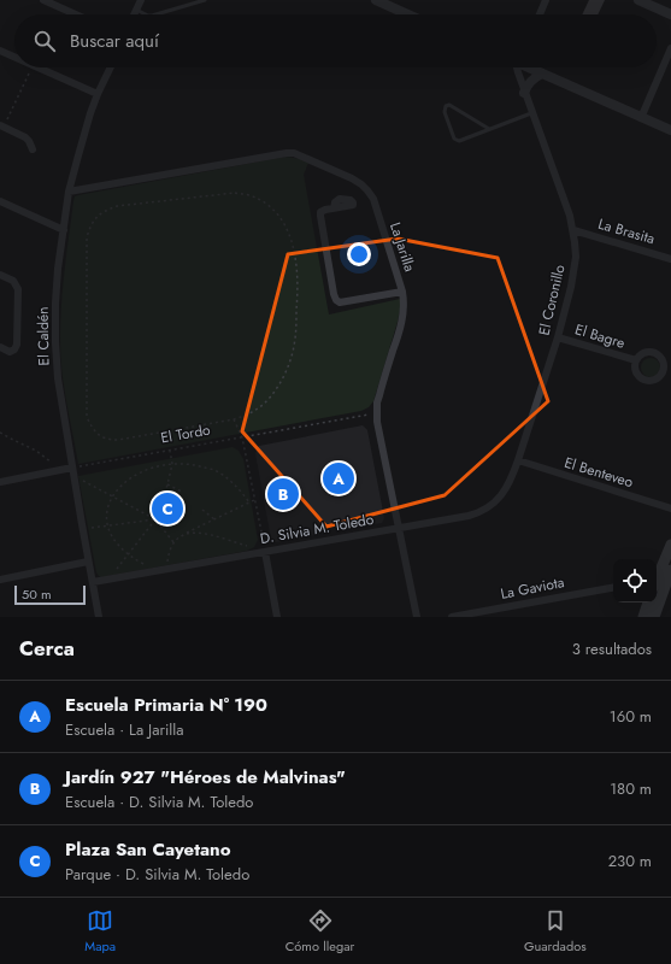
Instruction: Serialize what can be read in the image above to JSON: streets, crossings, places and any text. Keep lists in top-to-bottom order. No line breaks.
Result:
{"streets":{"street":["La Brasita","La Jarilla","El Coronillo","El Caldén","El Bagre","El Benteveo","D. Silvia M. Toledo","La Gaviota"],"path":["El Tordo"]},"crossings":[["La Brasita","El Coronillo"],["La Jarilla","El Caldén"],["La Jarilla","El Tordo"],["La Jarilla","D. Silvia M. Toledo"],["El Coronillo","El Bagre"],["El Coronillo","El Benteveo"],["El Coronillo","D. Silvia M. Toledo"],["El Caldén","El Tordo"],["El Caldén","D. Silvia M. Toledo"],["El Benteveo","D. Silvia M. Toledo"]],"scale_bar":"50 m","page":{"search":"Buscar aquí","pins":["A","B","C"],"scale":"50 m","heading":["Cerca","3 resultados"],"list":[{"mark":"A","name":"Escuela Primaria Nº 190","note":"Escuela · La Jarilla","value":"160 m"},{"mark":"B","name":"Jardín 927 \"Héroes de Malvinas\"","note":"Escuela · D. Silvia M. Toledo","value":"180 m"},{"mark":"C","name":"Plaza San Cayetano","note":"Parque · D. Silvia M. Toledo","value":"230 m"}],"nav":["Mapa","Cómo llegar","Guardados"]}}
